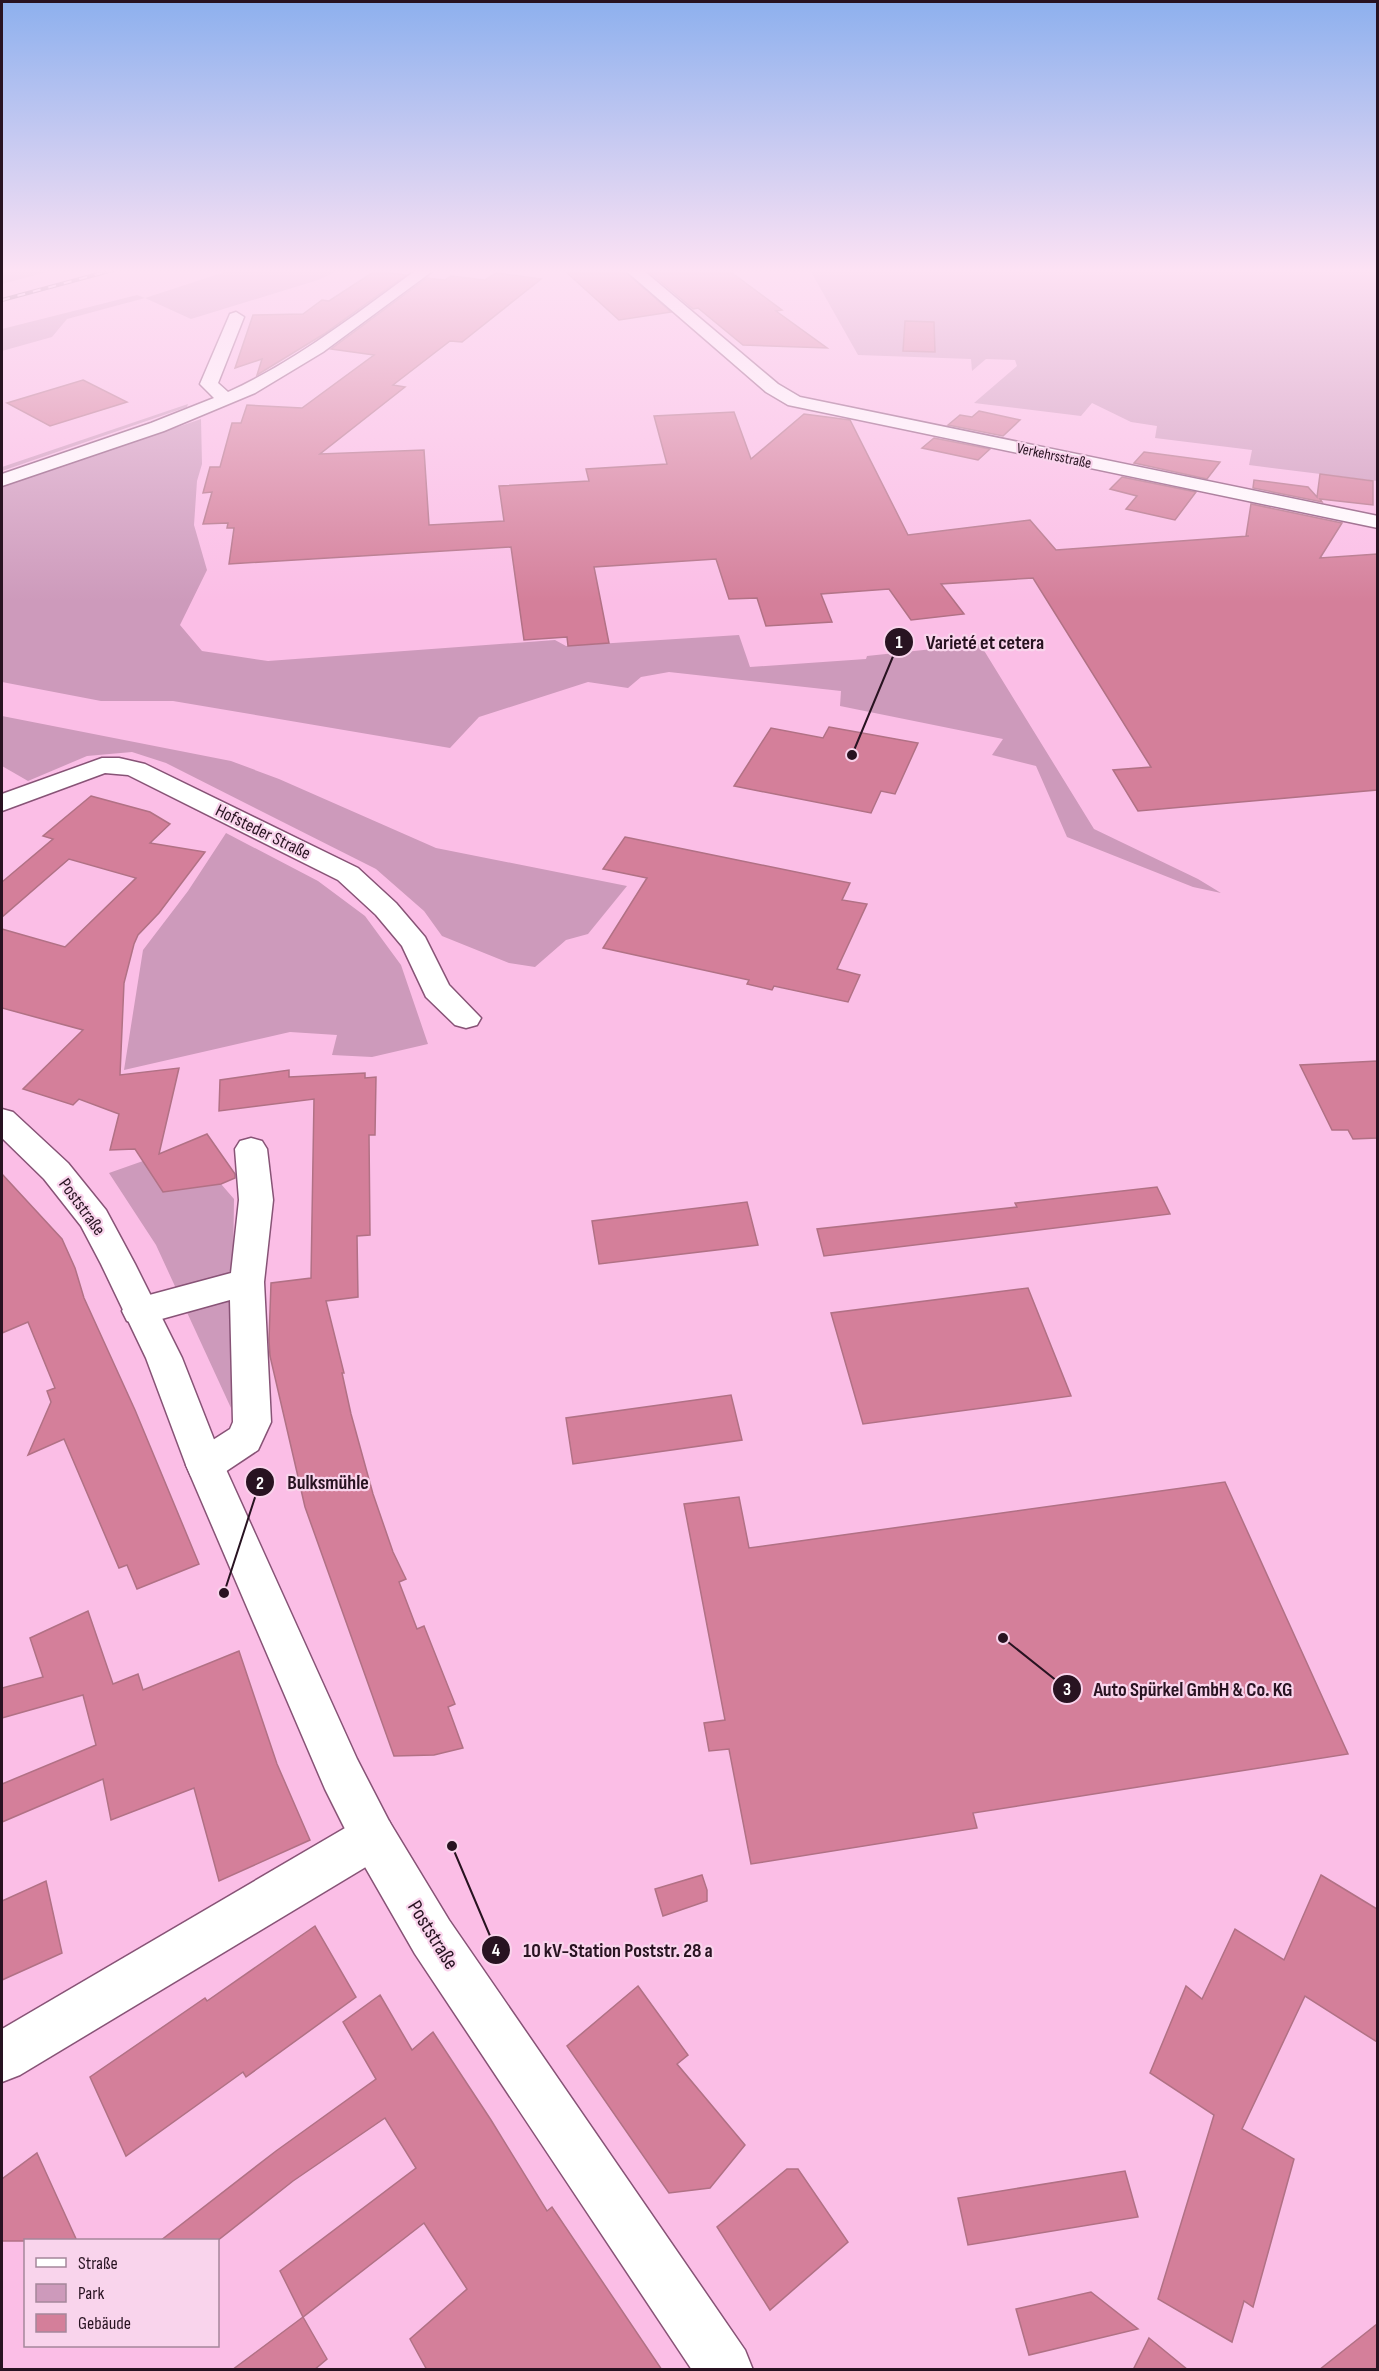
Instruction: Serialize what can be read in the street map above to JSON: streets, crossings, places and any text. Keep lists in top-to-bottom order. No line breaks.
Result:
{"streets":{"street":["Verkehrsstraße","Hofsteder Straße","Poststraße"]},"places":["Varieté et cetera","Bulksmühle","Auto Spürkel GmbH & Co. KG","10 kV-Station Poststr. 28 a"],"legend":["Straße","Park","Gebäude"]}
